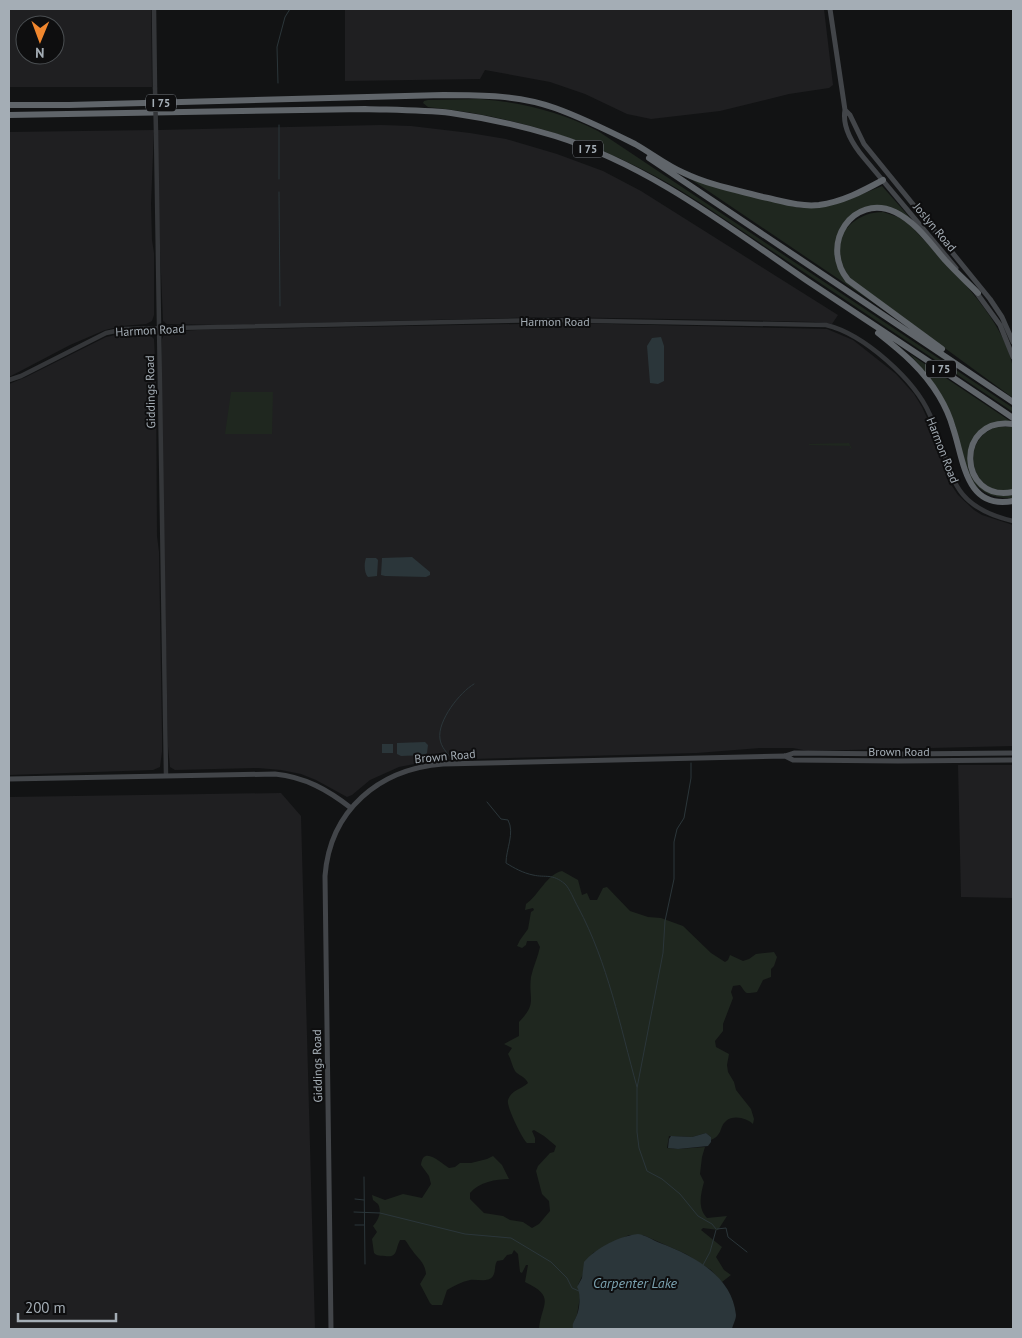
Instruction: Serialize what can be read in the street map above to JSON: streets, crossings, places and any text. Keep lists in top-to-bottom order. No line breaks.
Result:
{"streets":{"highway":["I 75"],"main road":["Joslyn Road","Giddings Road","Brown Road"],"street":["Harmon Road"]},"crossings":[["Harmon Road","Giddings Road"],["Giddings Road","Brown Road"]],"water":["Carpenter Lake"],"scale_bar":"200 m","north":"bottom"}
